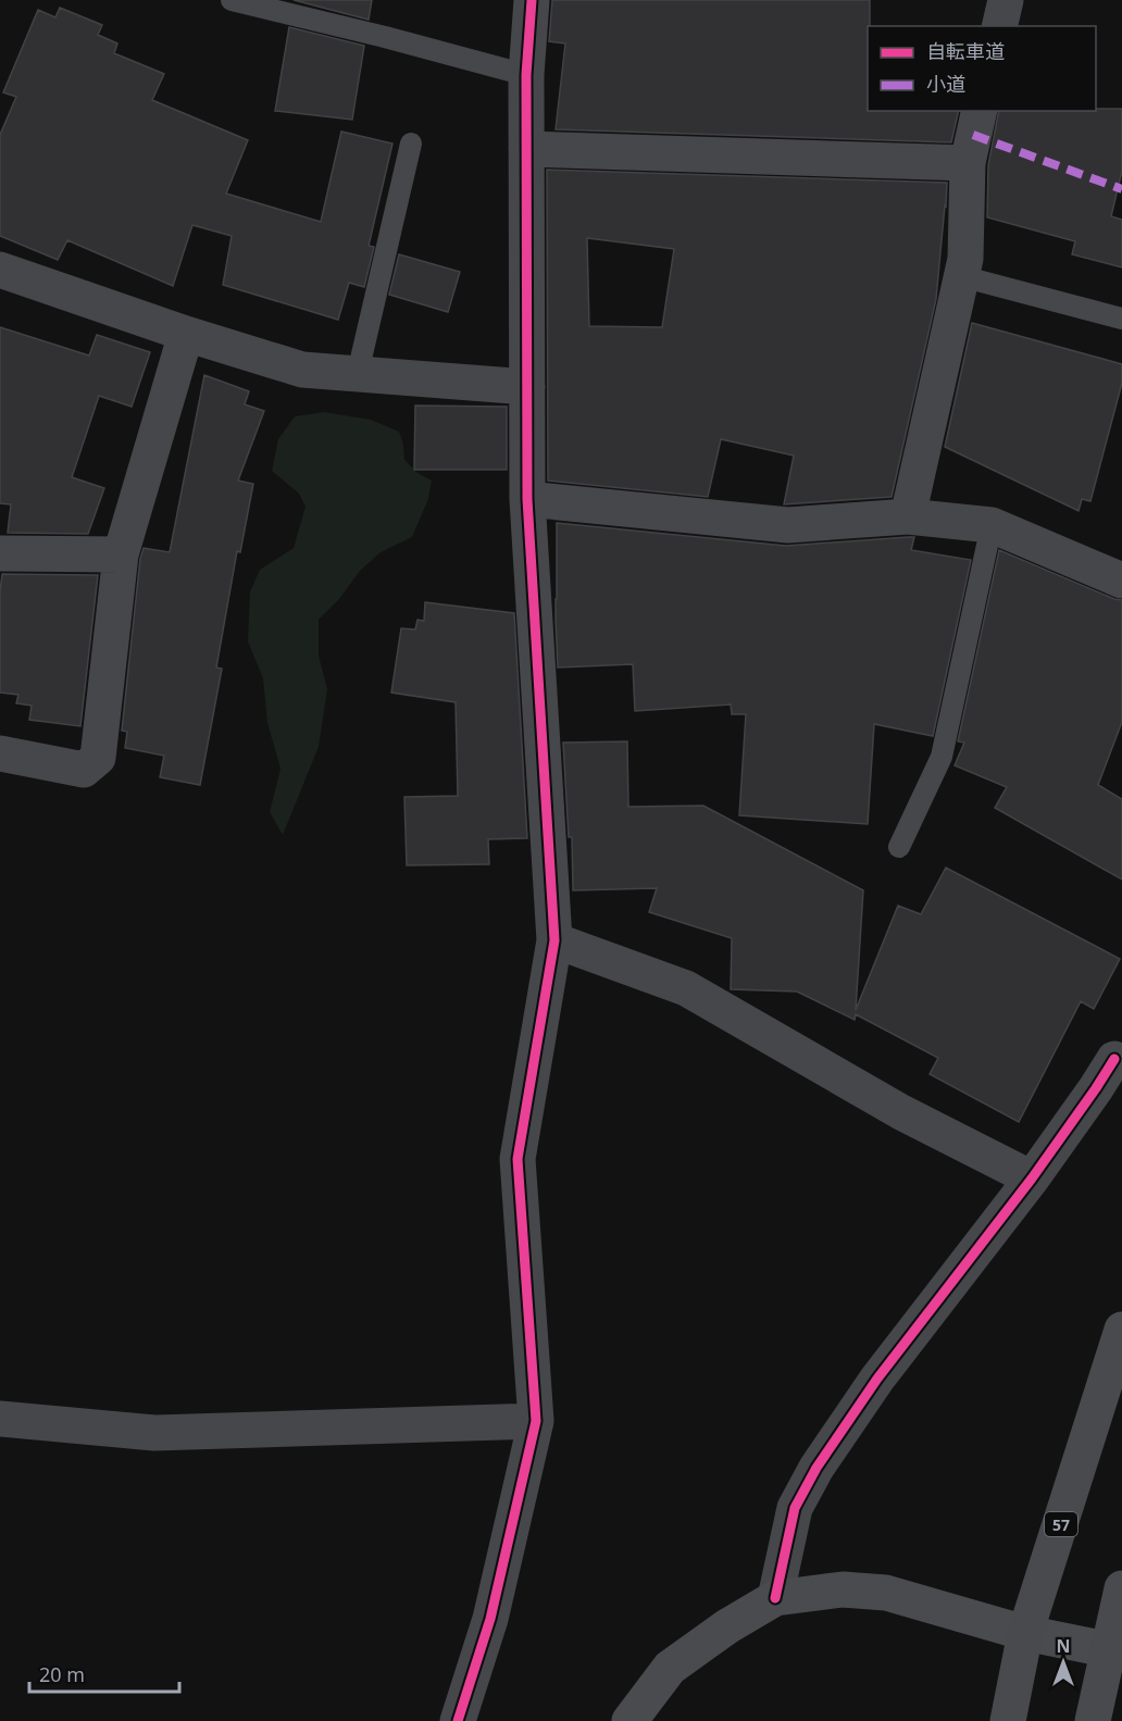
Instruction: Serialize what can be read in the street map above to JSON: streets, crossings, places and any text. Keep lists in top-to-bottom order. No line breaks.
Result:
{"streets":{"main road":["57"]},"legend":["自転車道","小道"],"scale_bar":"20 m","north":"top"}
